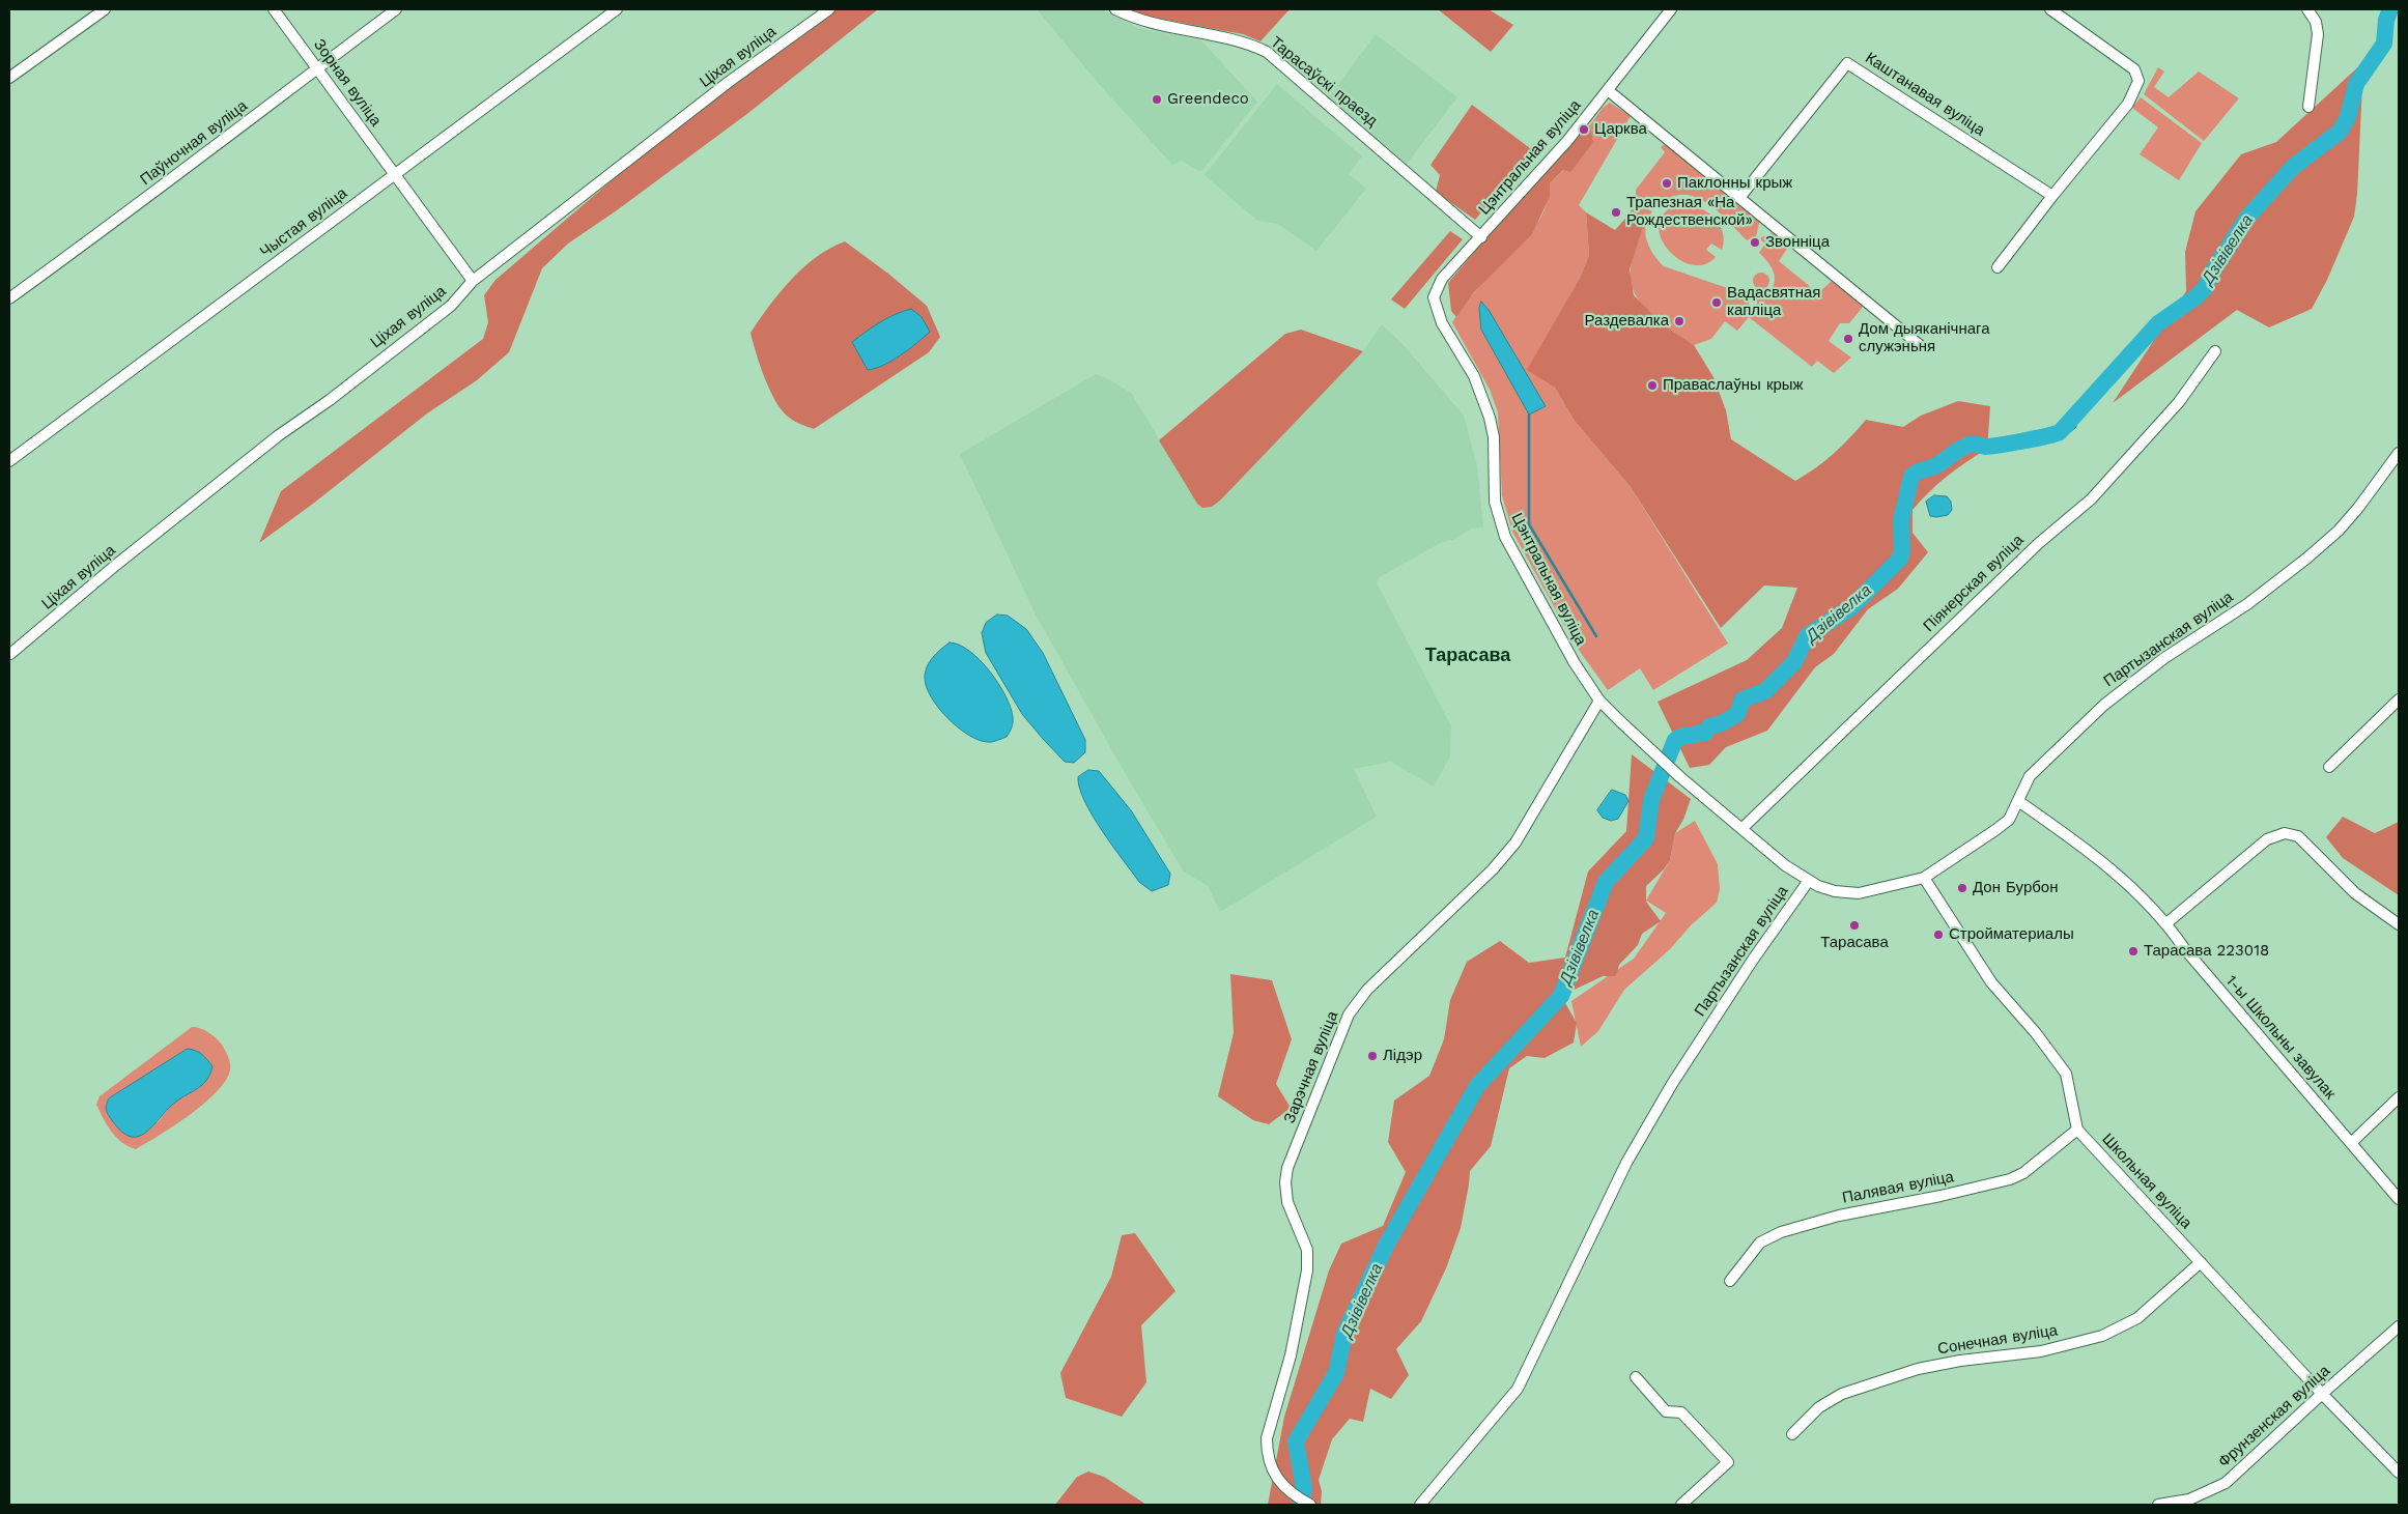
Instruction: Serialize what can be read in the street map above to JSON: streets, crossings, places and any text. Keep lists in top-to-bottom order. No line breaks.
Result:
{"streets":{"street":["Ціхая вуліца","Тарасаўскі праезд","Зорная вуліца","Каштанавая вуліца","Паўночная вуліца","Цэнтральная вуліца","Чыстая вуліца","Піянерская вуліца","Партызанская вуліца","1-ы Школьны завулак","Зарэчная вуліца","Школьная вуліца","Палявая вуліца","Сонечная вуліца","Фрунзенская вуліца"]},"crossings":[["Ціхая вуліца","Зорная вуліца"],["Тарасаўскі праезд","Цэнтральная вуліца"],["Зорная вуліца","Паўночная вуліца"],["Зорная вуліца","Чыстая вуліца"],["Цэнтральная вуліца","Піянерская вуліца"],["Цэнтральная вуліца","Партызанская вуліца"],["Цэнтральная вуліца","Зарэчная вуліца"],["Партызанская вуліца","1-ы Школьны завулак"],["Школьная вуліца","Палявая вуліца"],["Школьная вуліца","Сонечная вуліца"],["Школьная вуліца","Фрунзенская вуліца"]],"districts":["Тарасава"],"water":["Дзівівелка"],"places":["Greendeco","Царква","Паклонны крыж","Трапезная «На Рождественской»","Звонніца","Вадасвятная капліца","Раздевалка","Дом дыяканічнага служэньня","Праваслаўны крыж","Дон Бурбон","Тарасава","Стройматериалы","Тарасава 223018","Лідэр"]}
